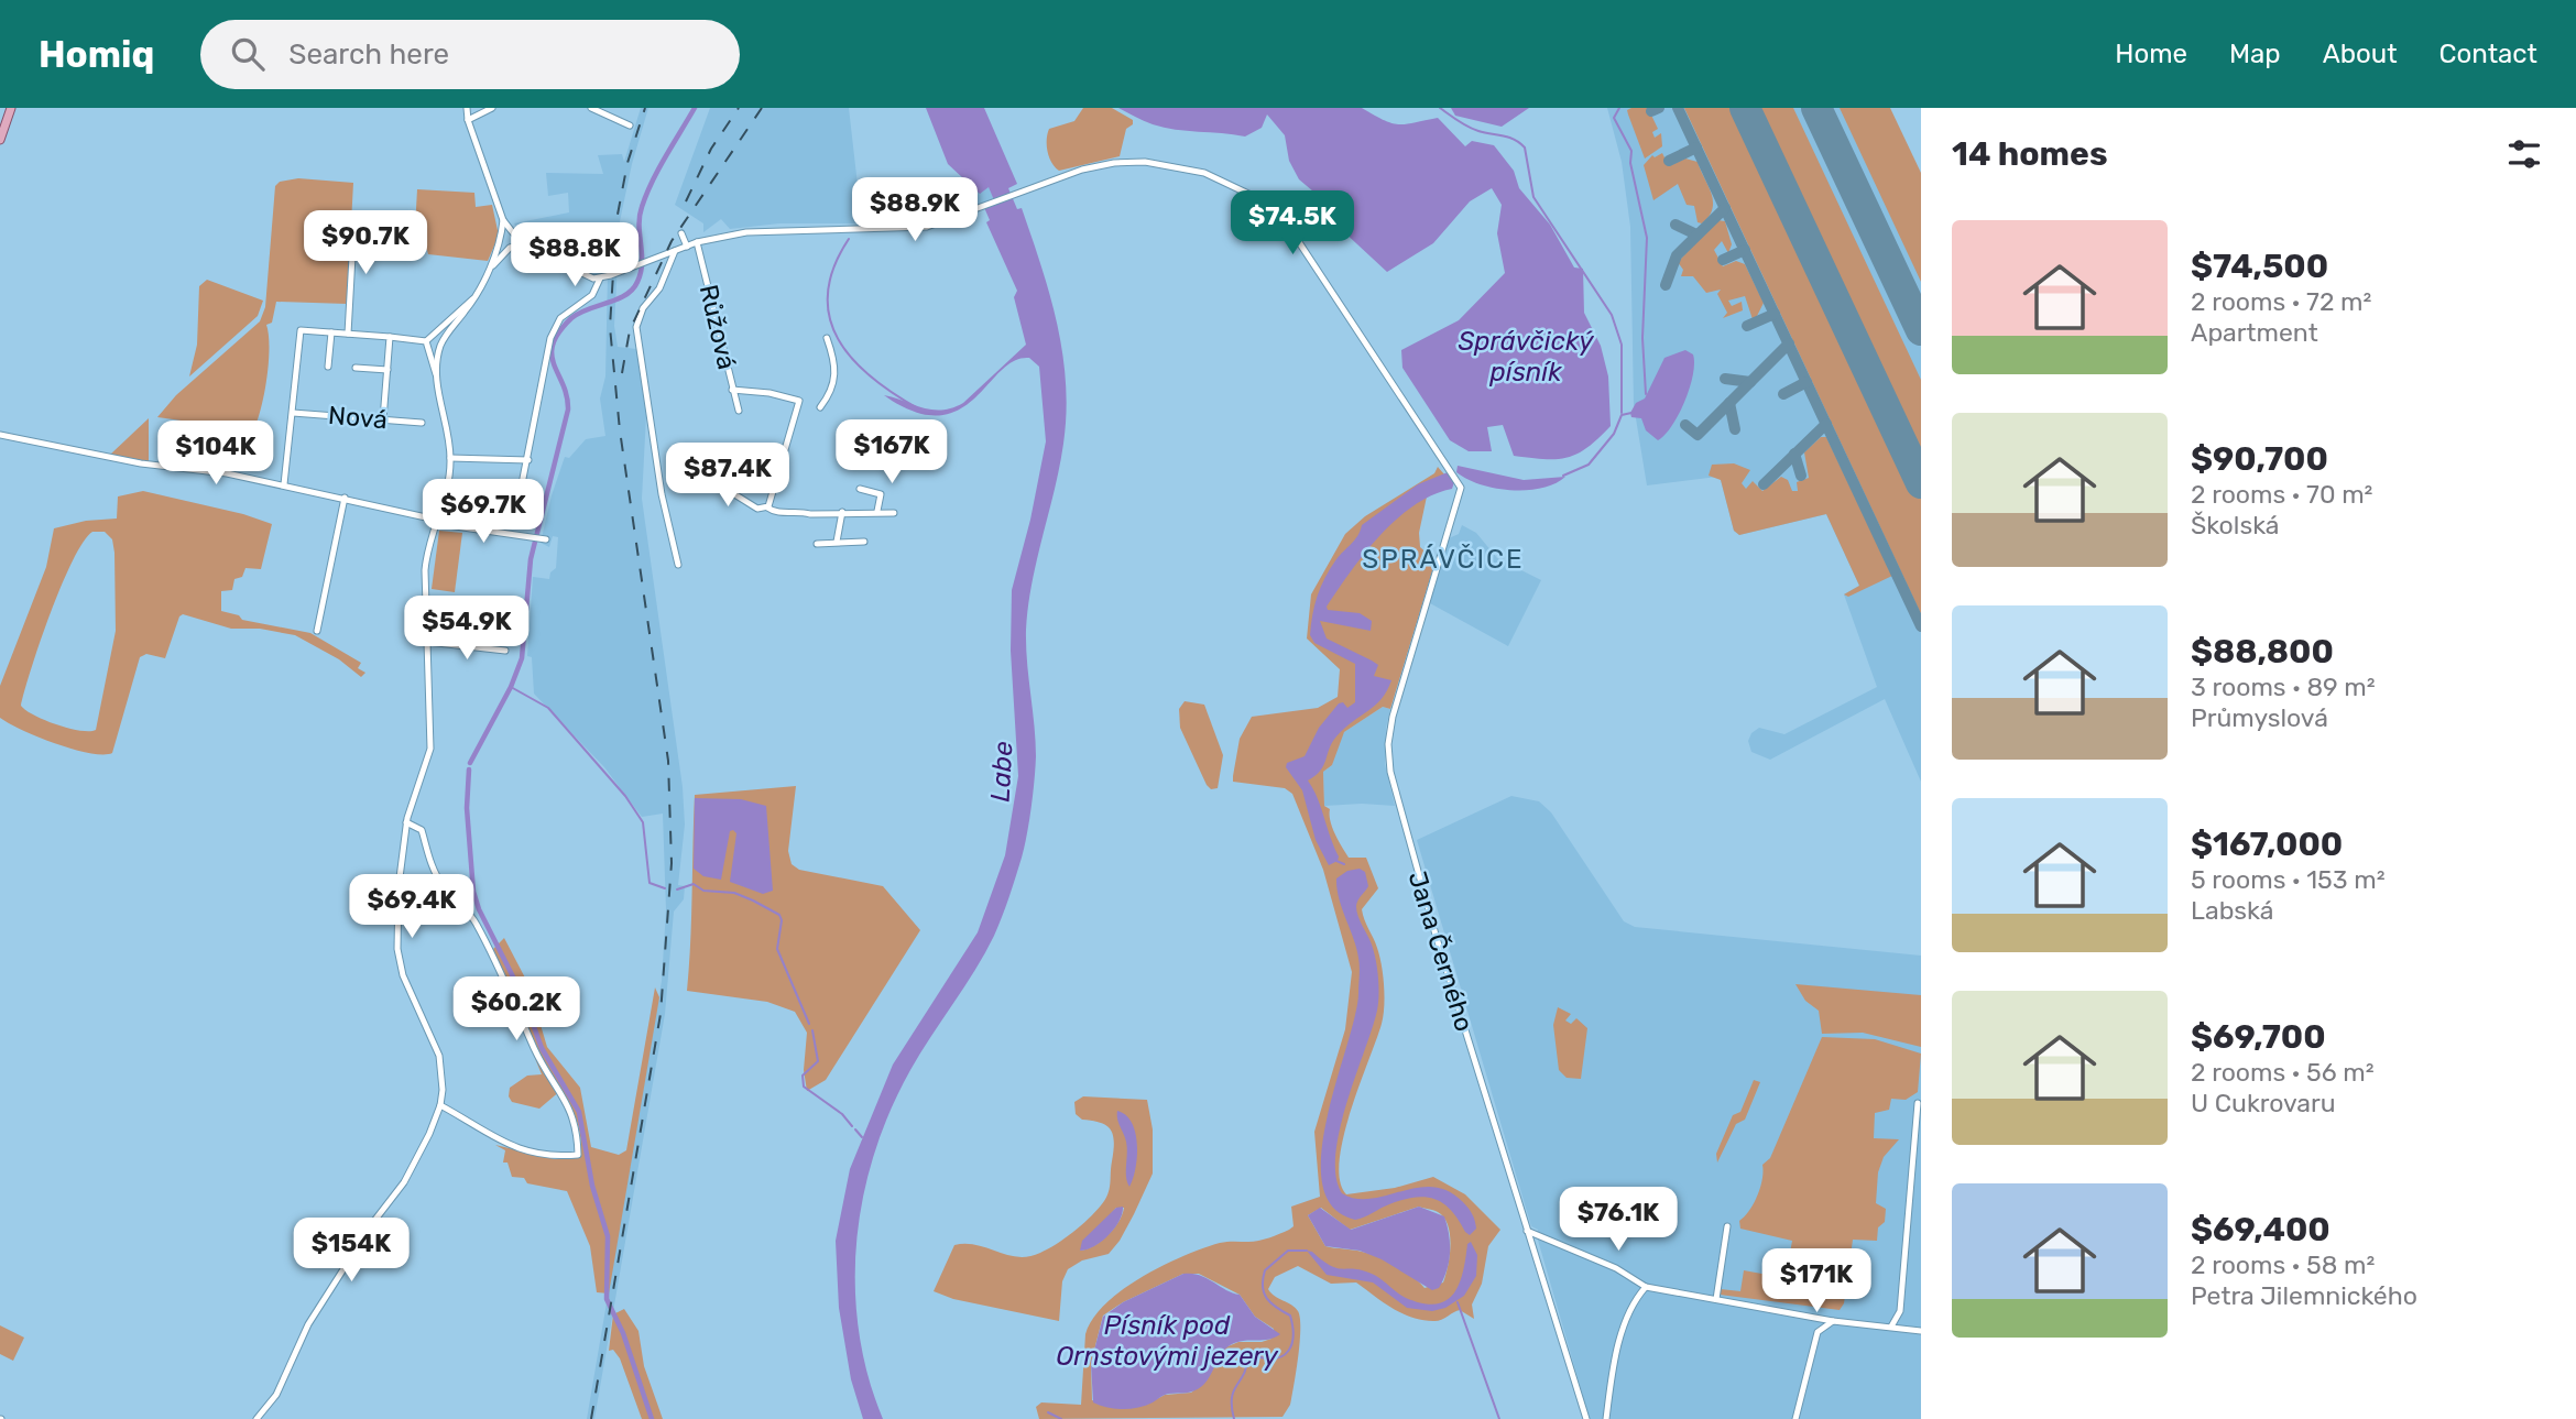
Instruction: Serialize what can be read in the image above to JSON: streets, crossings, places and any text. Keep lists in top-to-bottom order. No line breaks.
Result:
{"streets":{"street":["Růžová","Nová","Jana Černého"]},"crossings":[["Růžová","Jana Černého"]],"districts":["SPRÁVČICE"],"water":["Správčický písník","Labe","Písník pod Ornstovými jezery"],"page":{"header":"Homiq","search":"Search here","nav":["Home","Map","About","Contact"],"heading":"14 homes","price":["$88.9K","$74.5K","$90.7K","$88.8K","$167K","$104K","$87.4K","$69.7K","$54.9K","$69.4K","$60.2K","$76.1K","$154K","$171K"],"list":[{"name":"$74,500","note":"2 rooms · 72 m² · Apartment"},{"name":"$90,700","note":"2 rooms · 70 m² · Školská"},{"name":"$88,800","note":"3 rooms · 89 m² · Průmyslová"},{"name":"$167,000","note":"5 rooms · 153 m² · Labská"},{"name":"$69,700","note":"2 rooms · 56 m² · U Cukrovaru"},{"name":"$69,400","note":"2 rooms · 58 m² · Petra Jilemnického"}]}}
